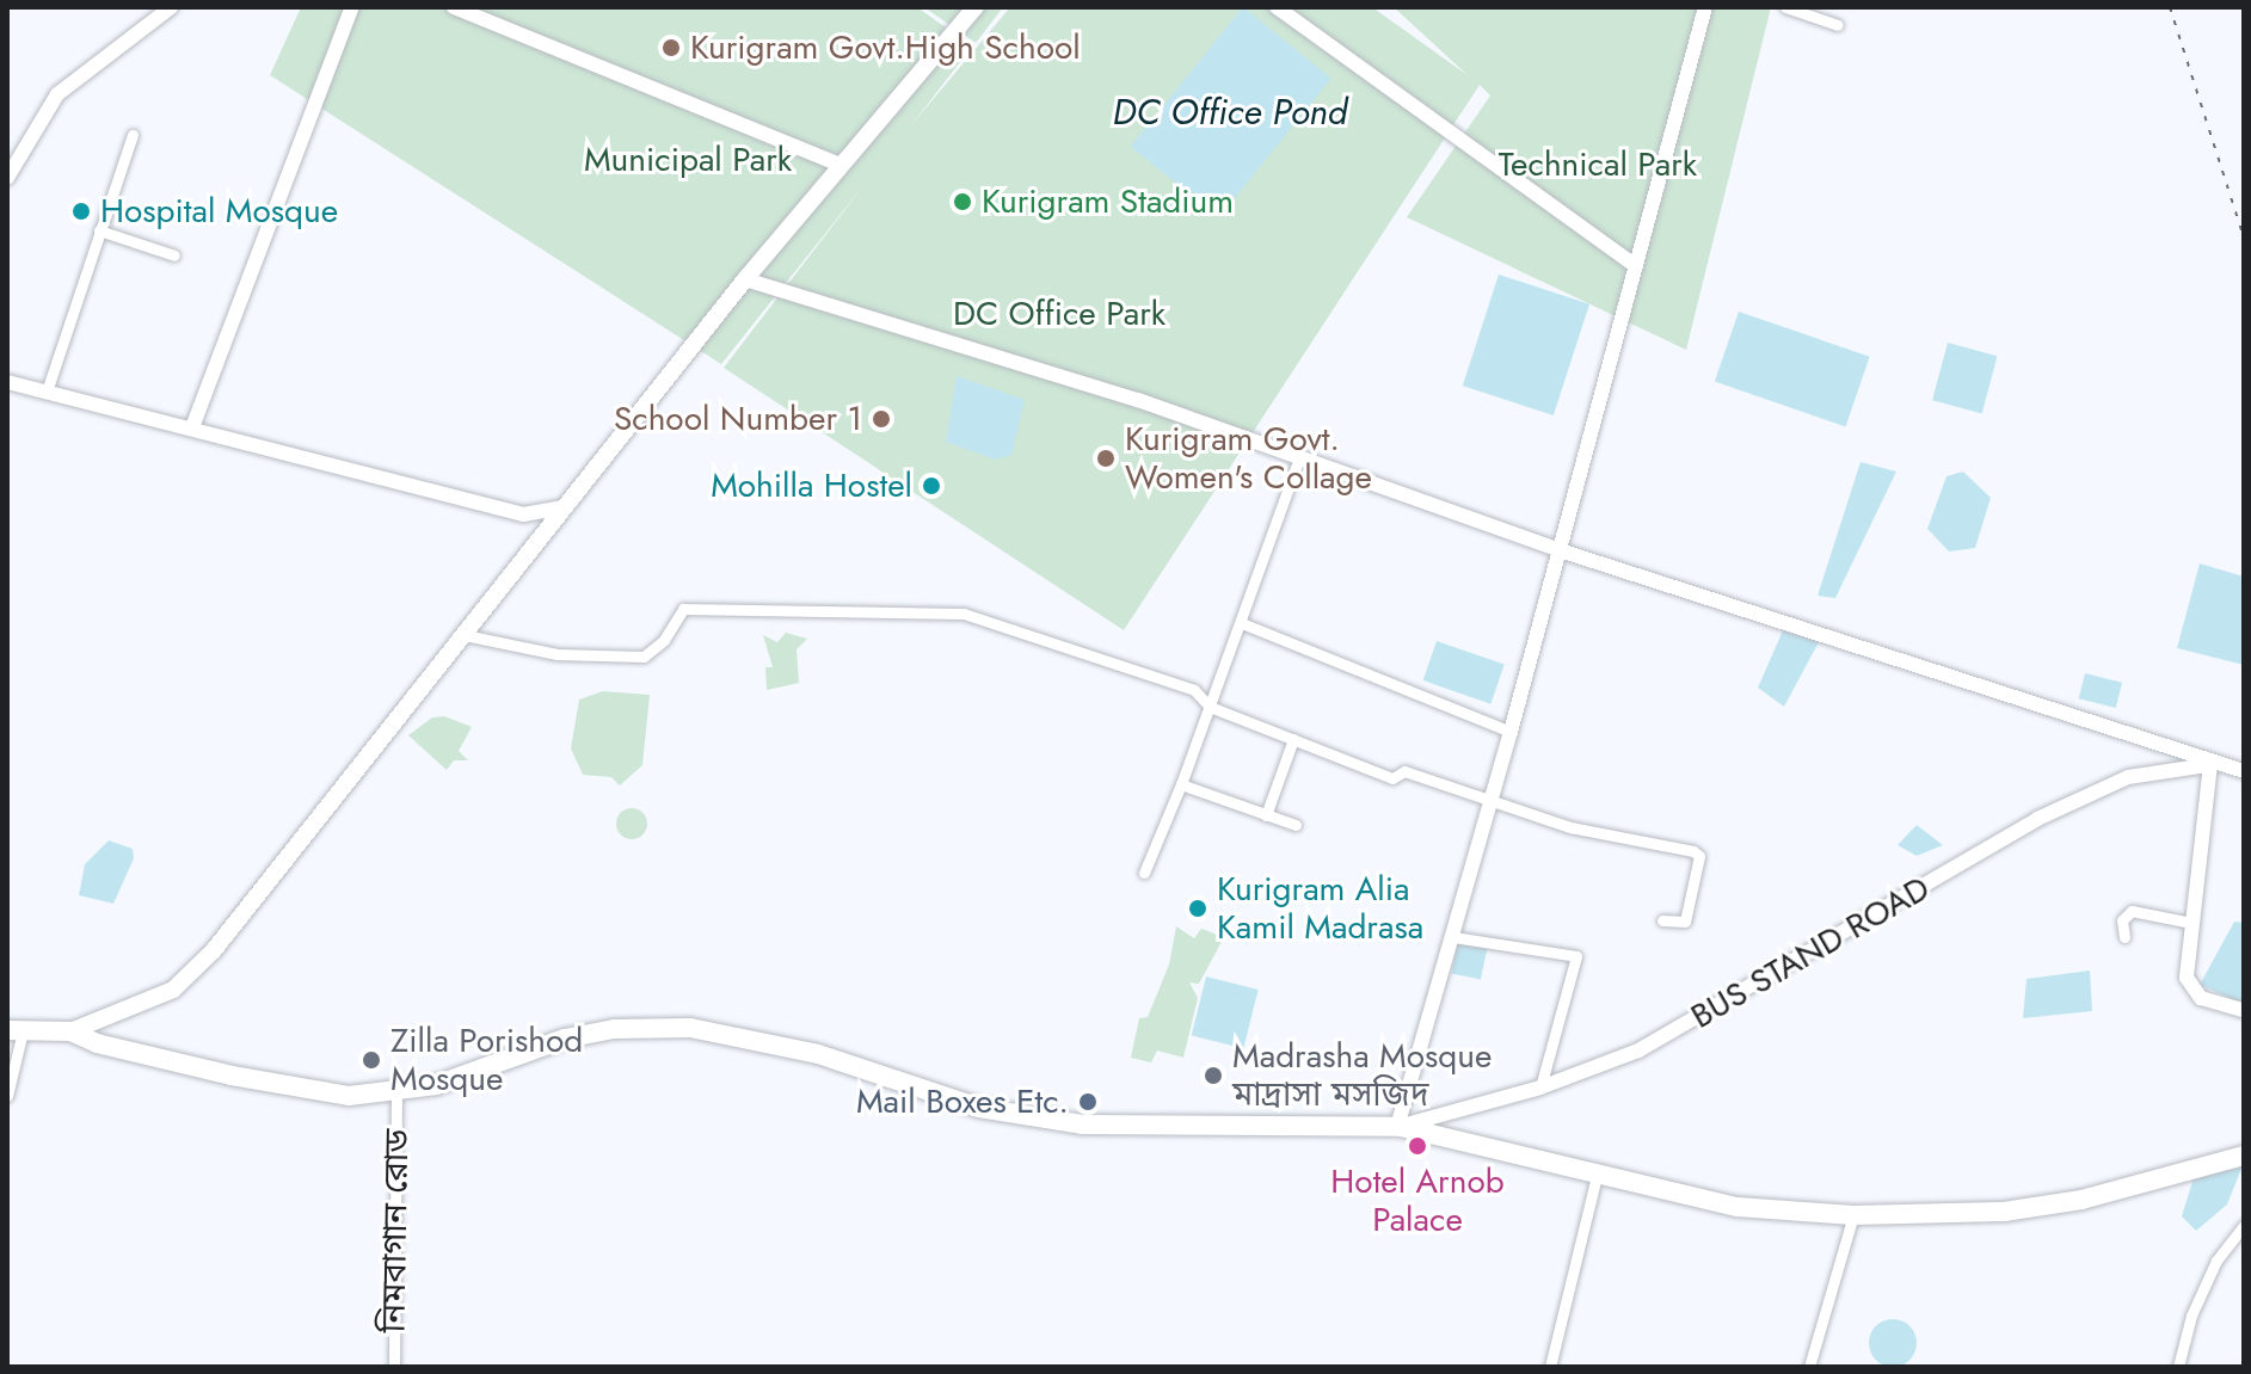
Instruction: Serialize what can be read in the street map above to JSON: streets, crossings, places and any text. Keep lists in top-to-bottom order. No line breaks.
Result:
{"streets":{"street":["BUS STAND ROAD","নিমবাগান রোড"]},"water":["DC Office Pond"],"parks":["Municipal Park","Technical Park","DC Office Park"],"places":["Kurigram Govt.High School","Kurigram Stadium","Hospital Mosque","School Number 1","Kurigram Govt. Women's Collage","Mohilla Hostel","Kurigram Alia Kamil Madrasa","Zilla Porishod Mosque","Madrasha Mosque মাদ্রাসা মসজিদ","Mail Boxes Etc.","Hotel Arnob Palace"]}
